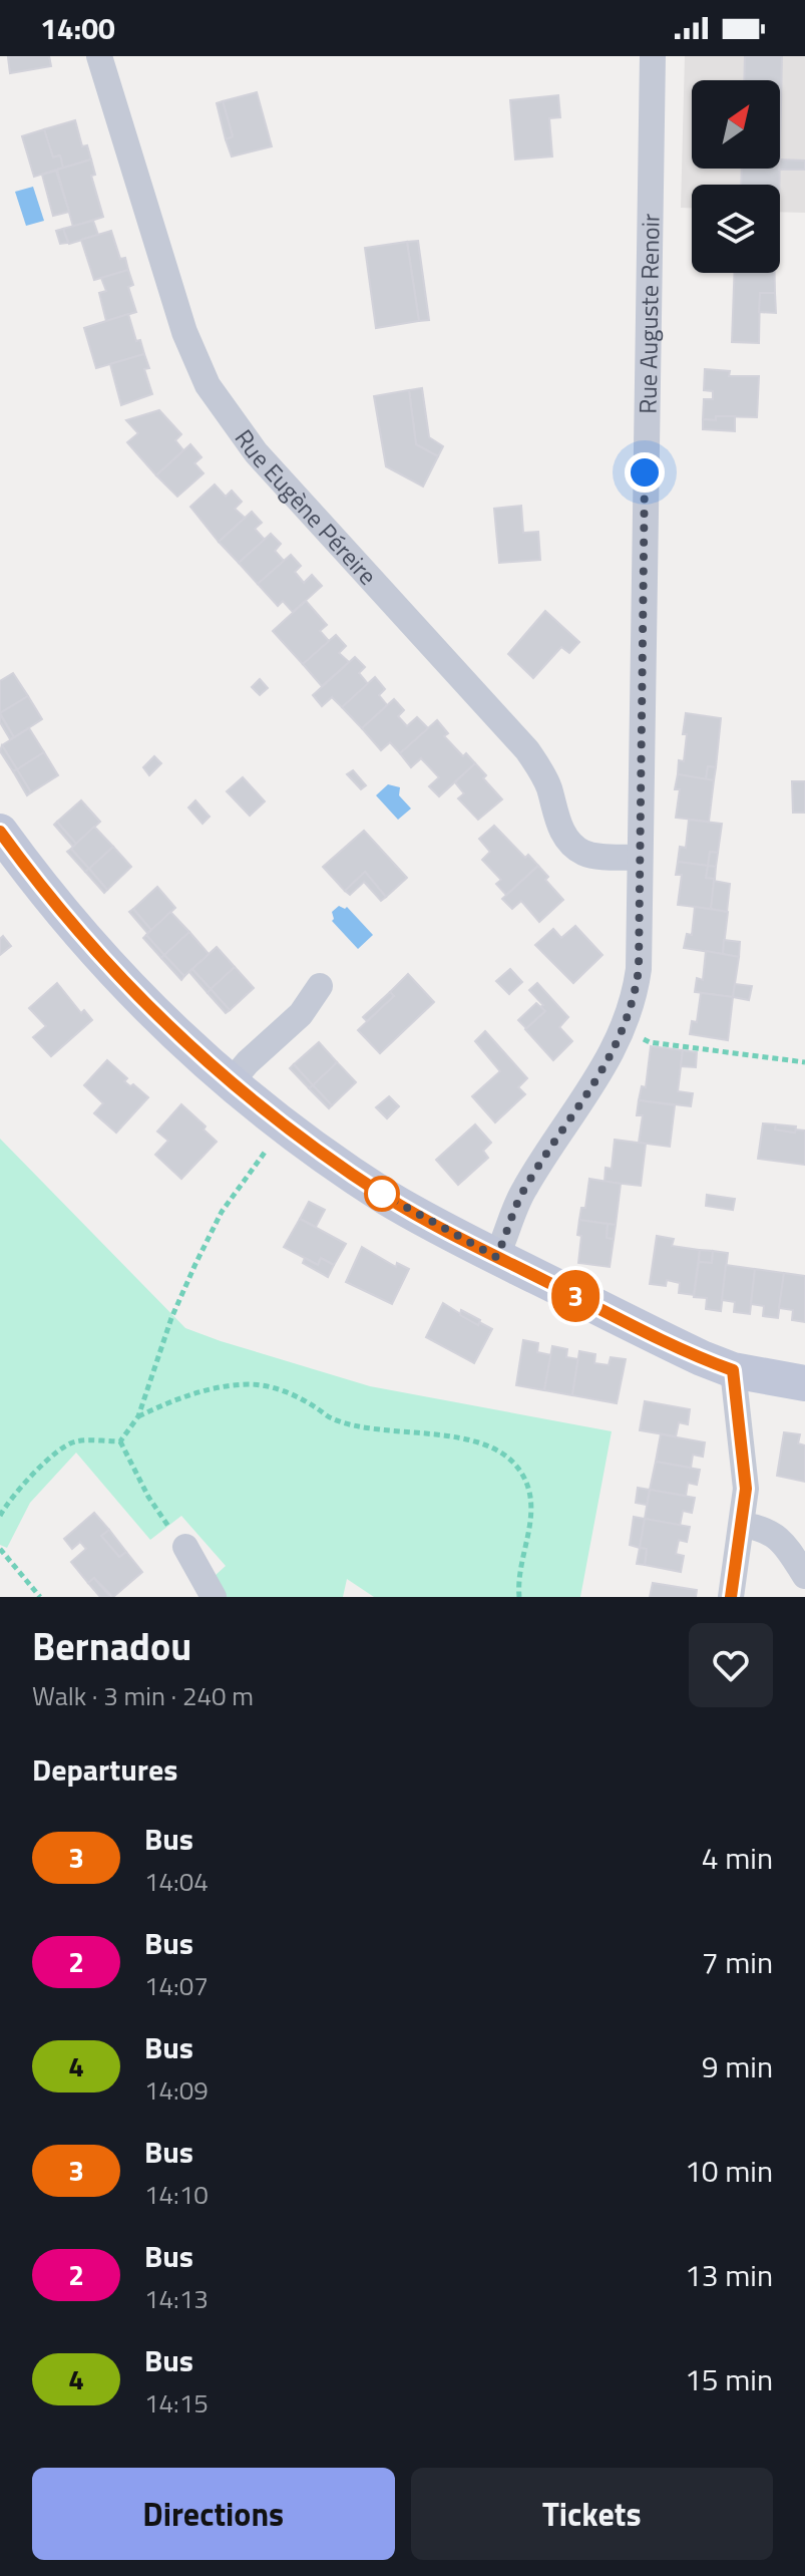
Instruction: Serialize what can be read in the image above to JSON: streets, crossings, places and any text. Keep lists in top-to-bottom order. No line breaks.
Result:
{"streets":{"street":["Rue Auguste Renoir","Rue Eugène Péreire"]},"crossings":[["Rue Auguste Renoir","Rue Eugène Péreire"]],"lines":["bus line 3"],"north":"top right","page":{"status":"14:00","on_map":"3","heading":[["Bernadou","Walk · 3 min · 240 m"],"Departures"],"list":[{"mark":"3","name":"Bus","note":"14:04","value":"4 min"},{"mark":"2","name":"Bus","note":"14:07","value":"7 min"},{"mark":"4","name":"Bus","note":"14:09","value":"9 min"},{"mark":"3","name":"Bus","note":"14:10","value":"10 min"},{"mark":"2","name":"Bus","note":"14:13","value":"13 min"},{"mark":"4","name":"Bus","note":"14:15","value":"15 min"}],"buttons":["Directions","Tickets"]}}
